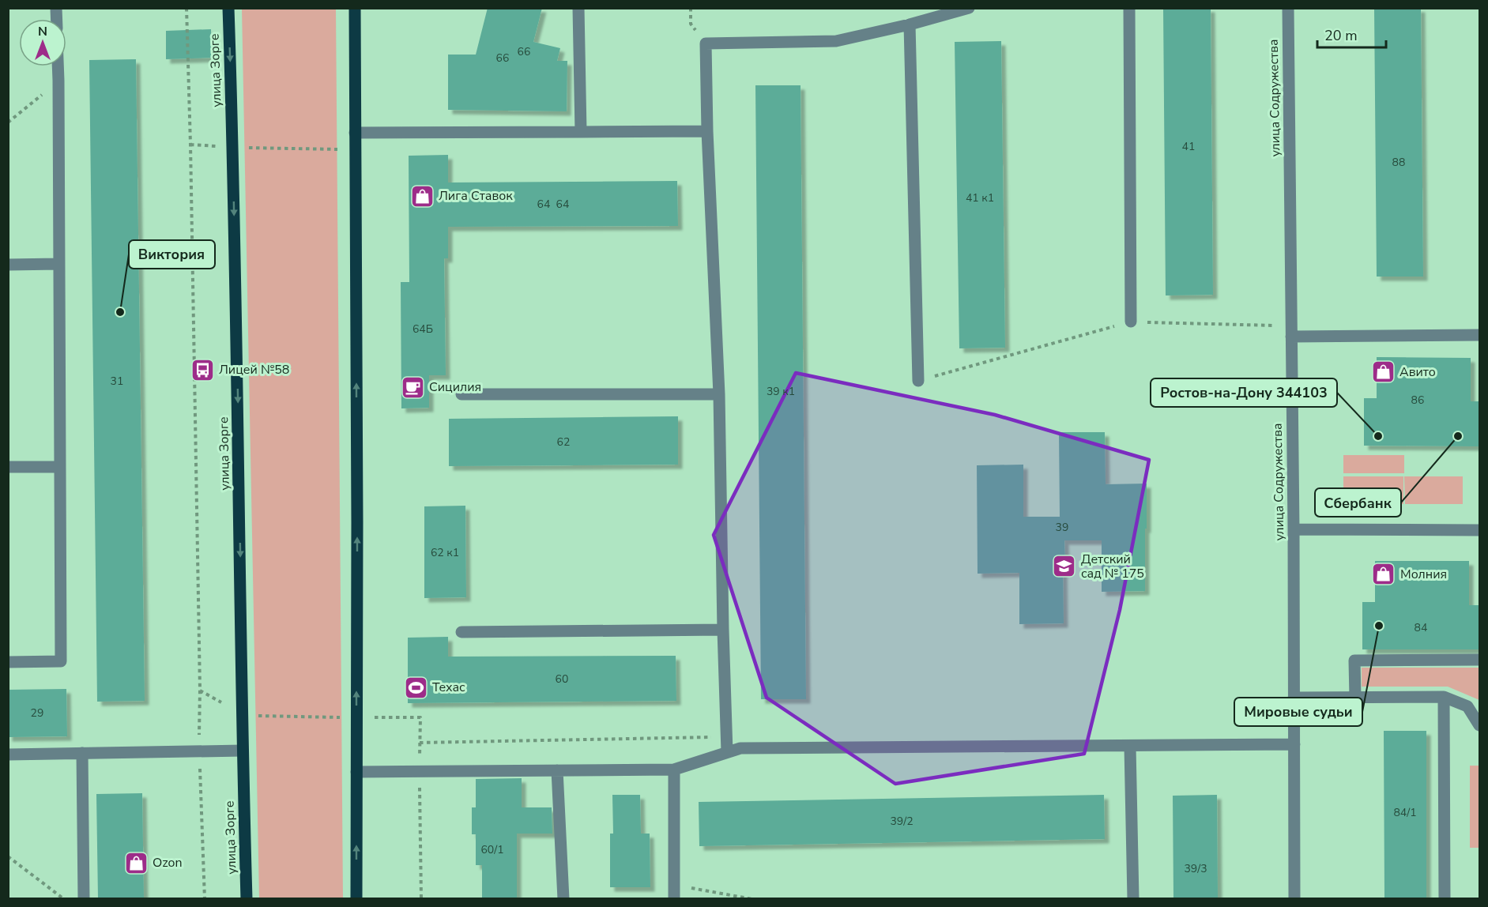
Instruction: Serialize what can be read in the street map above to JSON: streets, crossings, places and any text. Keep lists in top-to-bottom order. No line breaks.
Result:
{"streets":{"main road":["улица Зорге"],"street":["улица Содружества"]},"one_way":["улица Зорге"],"places":{"shop":["Лига Ставок","Авито","Молния","Ozon"],"other":["Виктория","Ростов-на-Дону 344103","Сбербанк","Мировые судьи"],"bus stop":["Лицей №58"],"cafe":["Сицилия"],"school or university":["Детский сад № 175"],"sports":["Техас"]},"house_numbers":["66","66","41","88","41 к1","64","64","64Б","31","39 к1","86","62","39","62 к1","84","60","29","84/1","39/2","60/1","39/3"],"scale_bar":"20 m","north":"top"}
